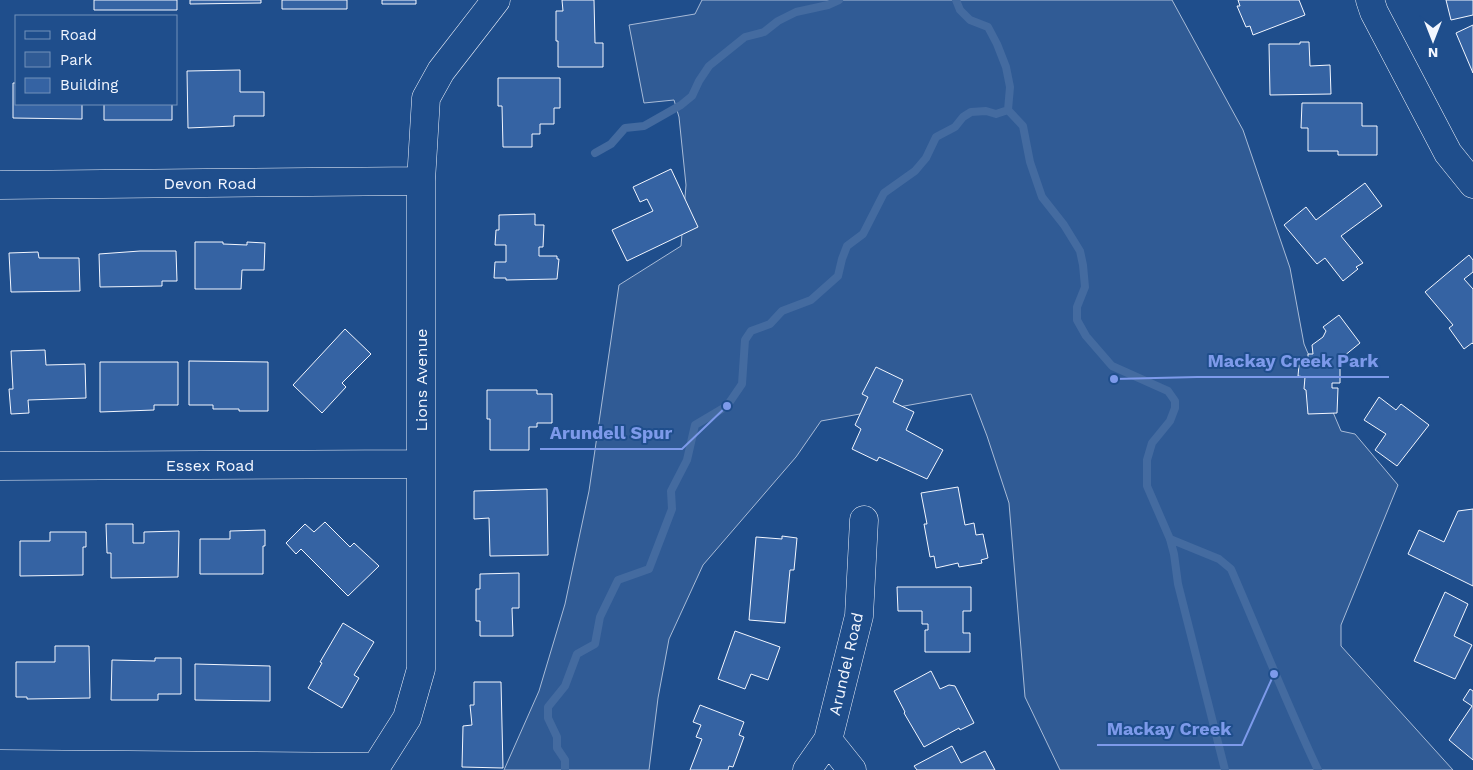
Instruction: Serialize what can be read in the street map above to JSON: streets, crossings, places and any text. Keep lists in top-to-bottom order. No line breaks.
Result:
{"streets":{"street":["Devon Road","Lions Avenue","Essex Road","Arundel Road"]},"crossings":[["Devon Road","Lions Avenue"],["Lions Avenue","Essex Road"]],"places":["Mackay Creek Park","Arundell Spur","Mackay Creek"],"legend":["Road","Park","Building"],"north":"bottom"}
